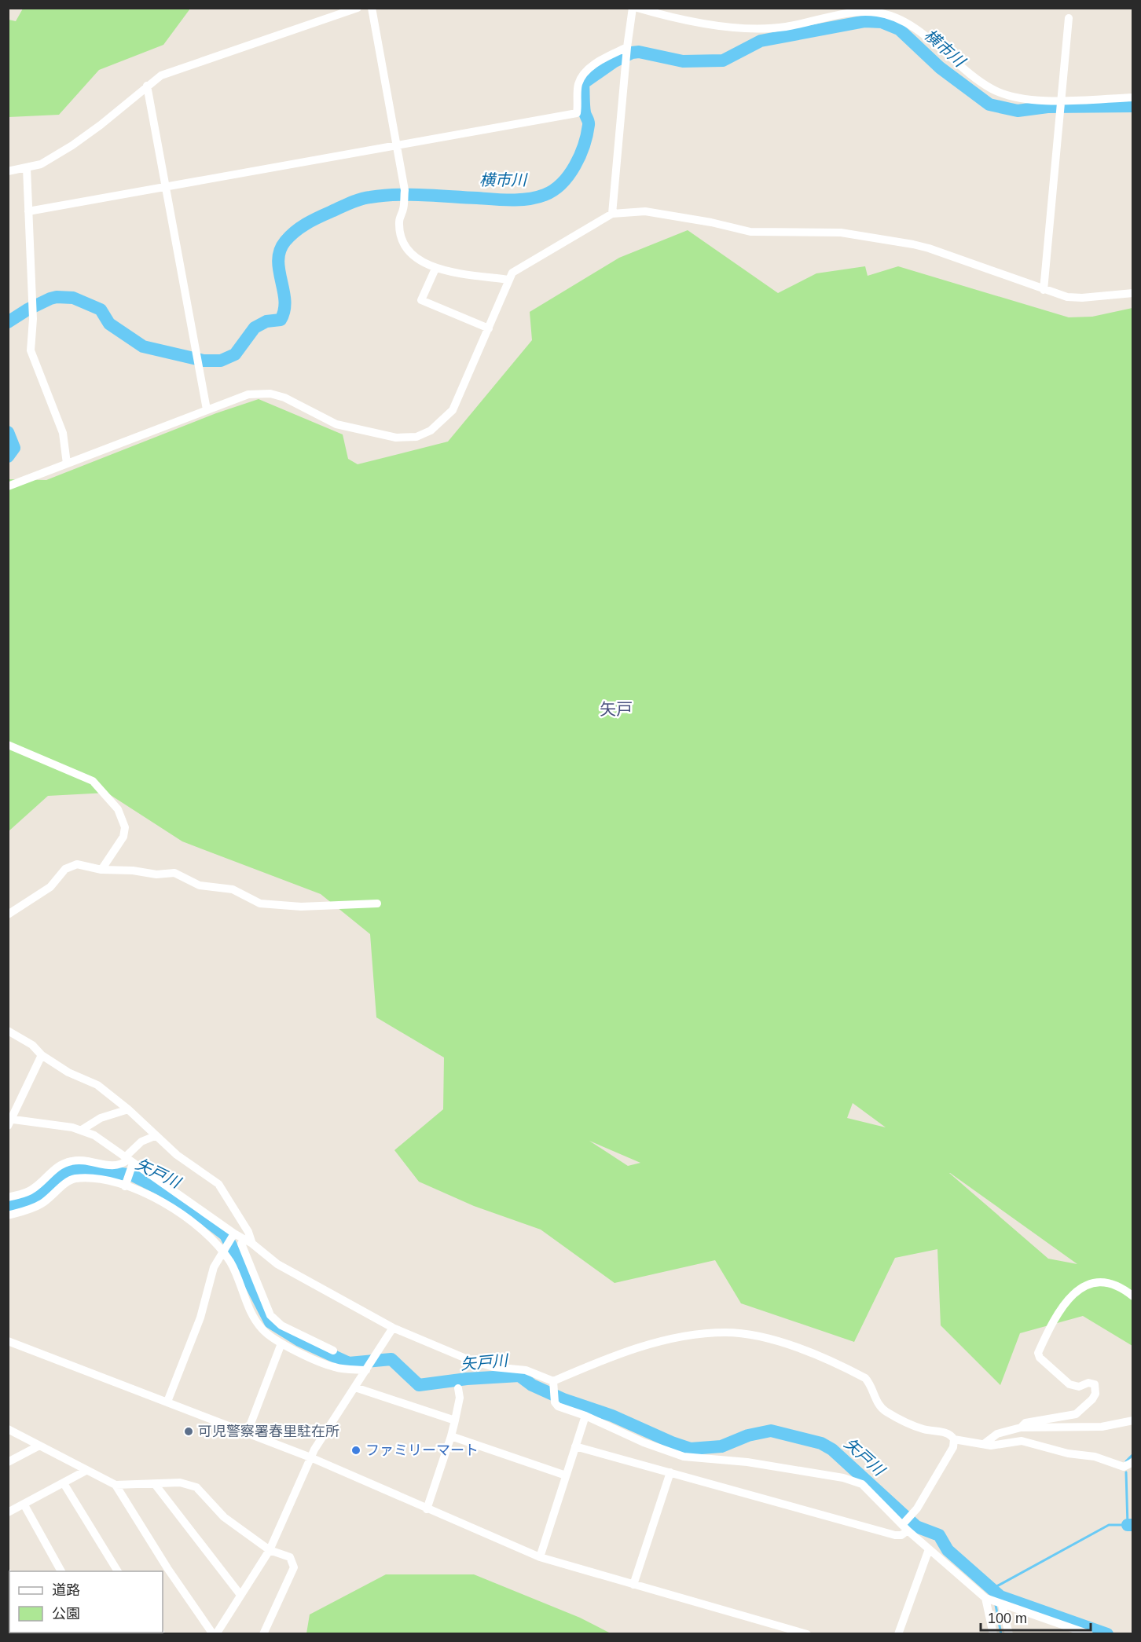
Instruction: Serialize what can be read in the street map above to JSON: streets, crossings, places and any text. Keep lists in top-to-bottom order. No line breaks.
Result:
{"districts":["矢戸"],"water":["横市川","矢戸川"],"places":["可児警察署春里駐在所","ファミリーマート"],"legend":["道路","公園"],"scale_bar":"100 m"}
